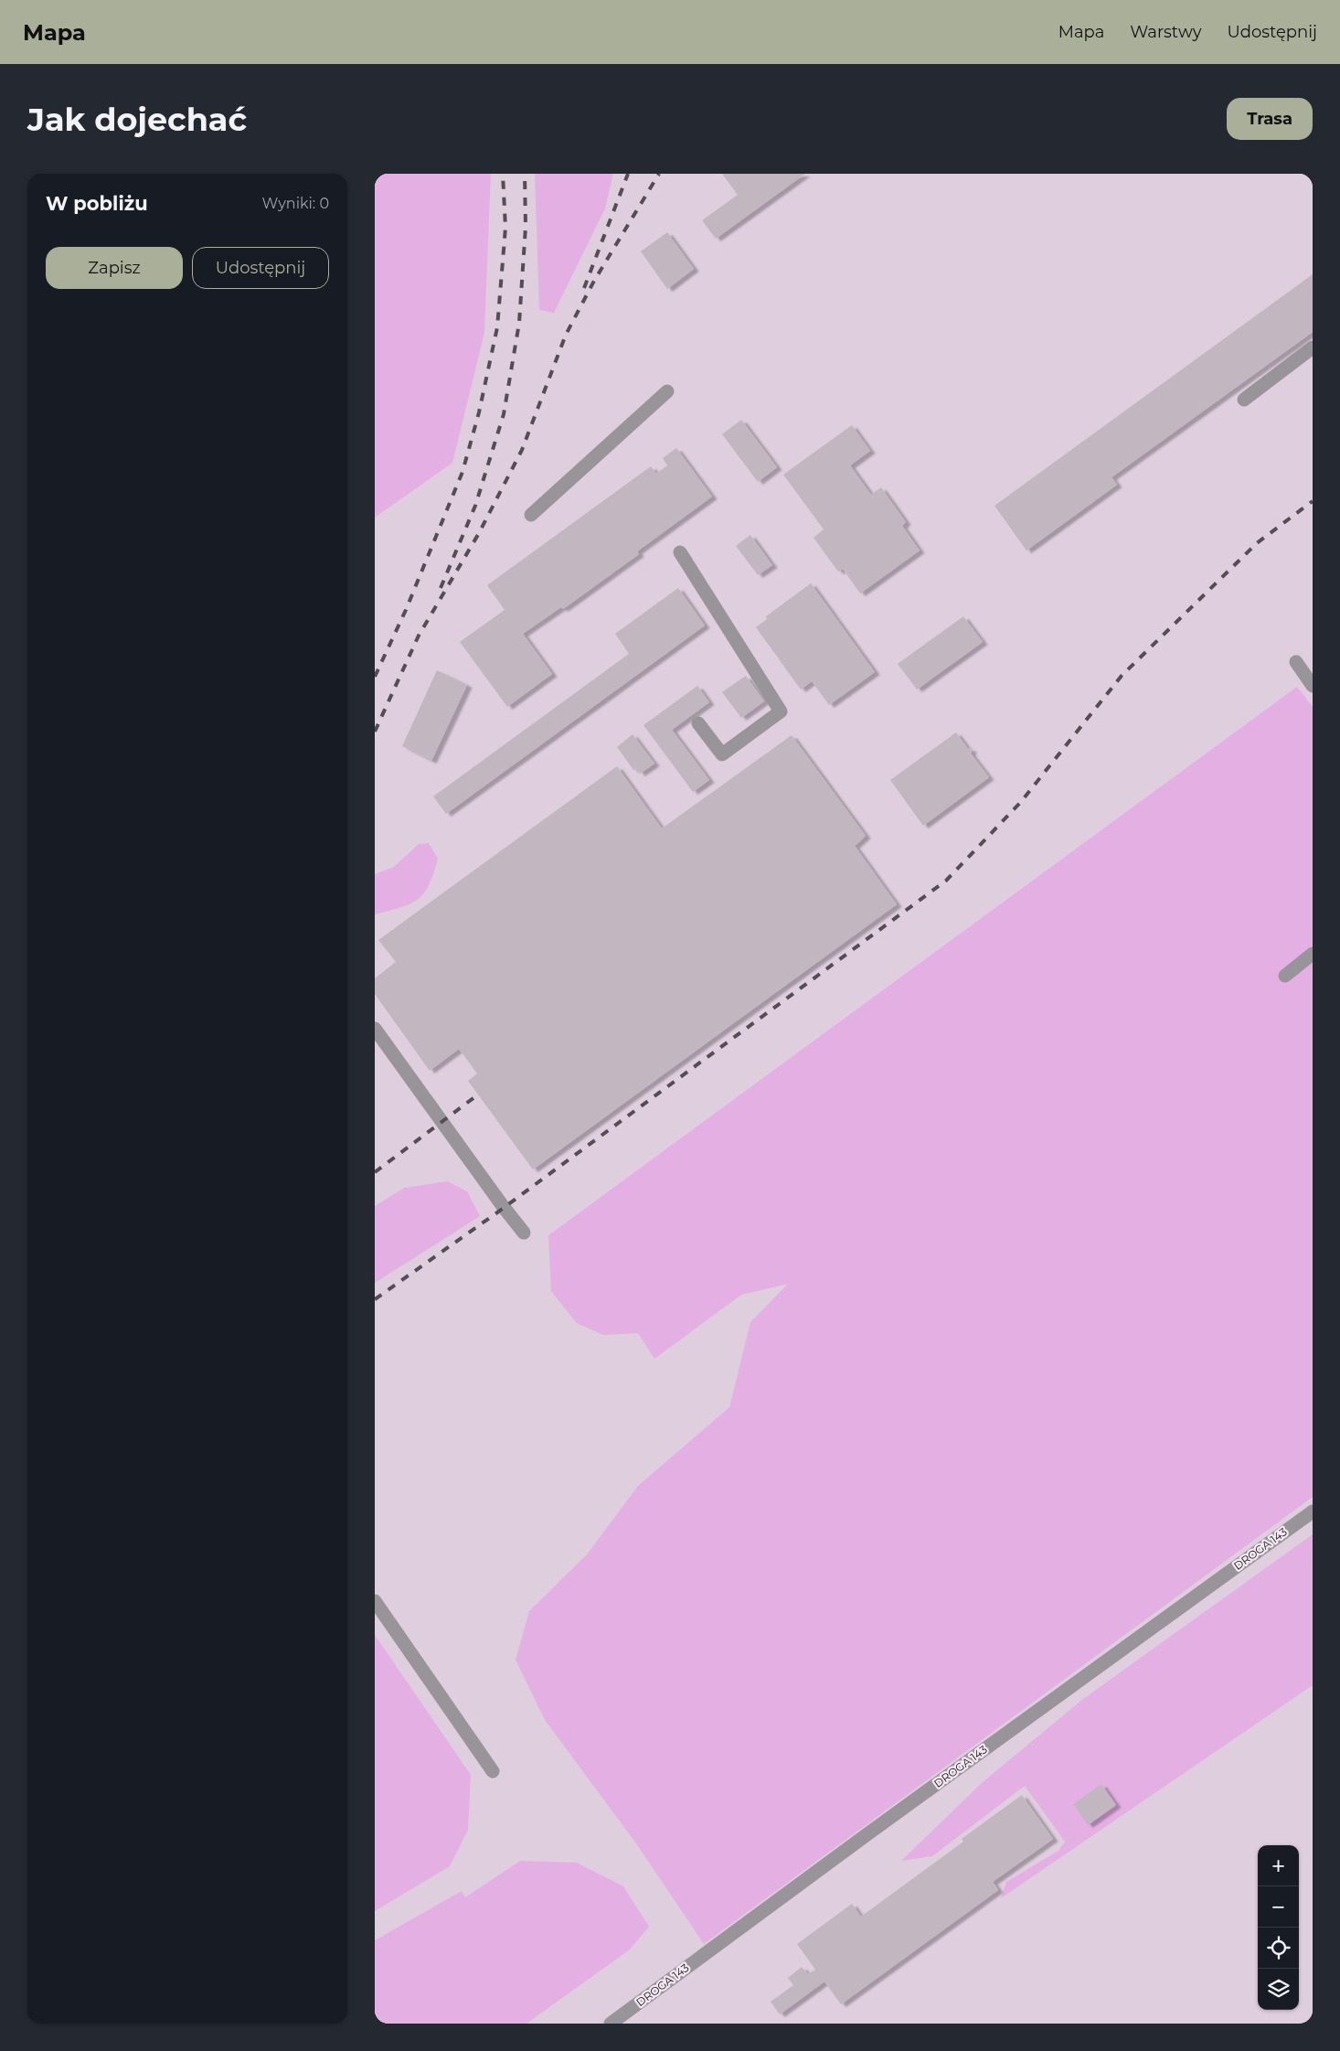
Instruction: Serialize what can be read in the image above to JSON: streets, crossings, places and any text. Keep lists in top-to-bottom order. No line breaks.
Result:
{"streets":{"lane":["DROGA 143"]},"page":{"header":"Mapa","nav":["Mapa","Warstwy","Udostępnij"],"buttons":["Trasa",["Zapisz","Udostępnij"]],"title":"Jak dojechać","heading":["W pobliżu","Wyniki: 0"],"map_buttons":["+","−"]}}
